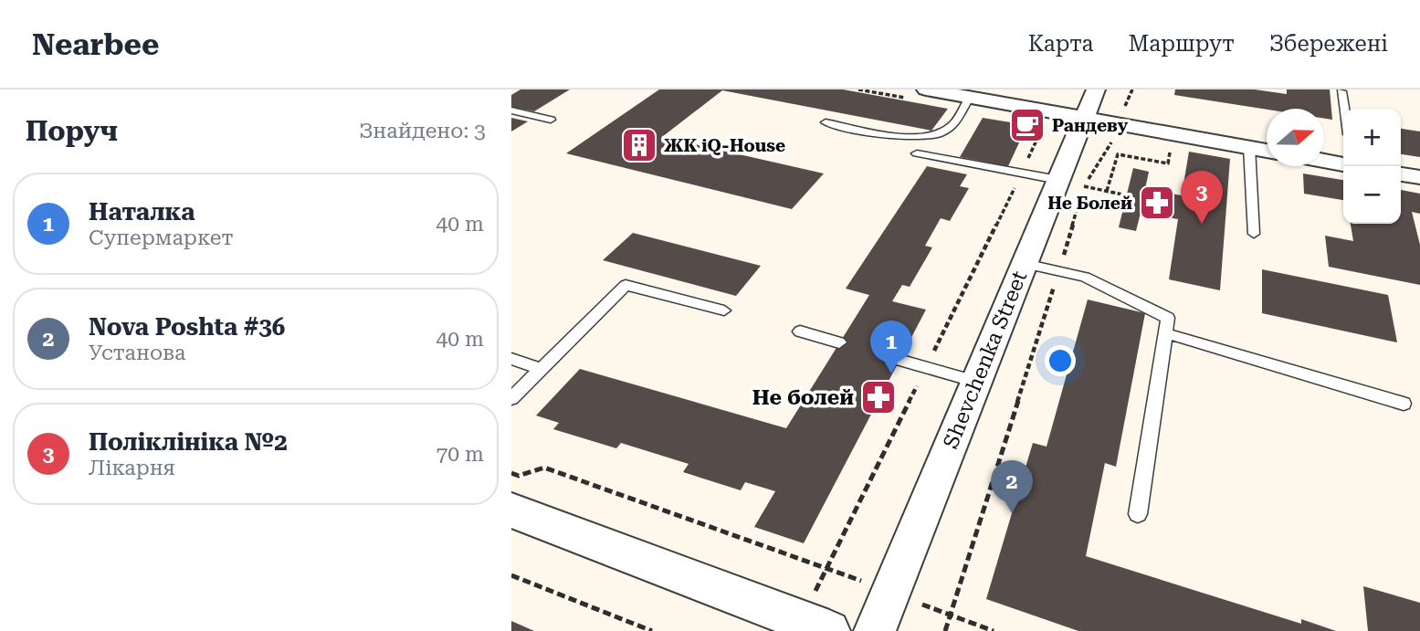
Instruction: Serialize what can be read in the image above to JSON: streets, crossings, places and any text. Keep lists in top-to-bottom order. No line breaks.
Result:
{"streets":{"street":["Shevchenka Street"]},"places":{"cafe":["Рандеву"],"building":["ЖК iQ-House"],"pharmacy":["Не Болей","Не болей"]},"north":"right","page":{"header":"Nearbee","nav":["Карта","Маршрут","Збережені"],"heading":["Поруч","Знайдено: 3"],"map_buttons":["+","−"],"pins":["3","1","2"],"list":[{"mark":"1","name":"Наталка","note":"Супермаркет","value":"40 m"},{"mark":"2","name":"Nova Poshta #36","note":"Установа","value":"40 m"},{"mark":"3","name":"Поліклініка №2","note":"Лікарня","value":"70 m"}]}}
